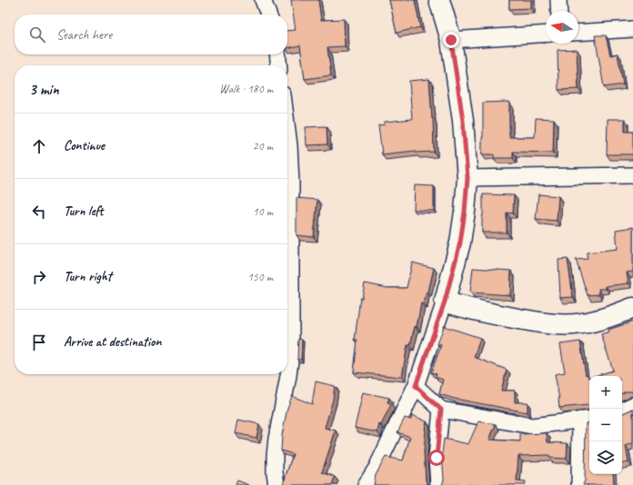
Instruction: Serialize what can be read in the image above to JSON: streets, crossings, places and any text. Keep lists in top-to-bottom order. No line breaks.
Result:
{"north":"left","page":{"search":"Search here","heading":["3 min","Walk · 180 m"],"list":[["Continue","20 m"],["Turn left","10 m"],["Turn right","150 m"],"Arrive at destination"],"map_buttons":["+","−"]}}
